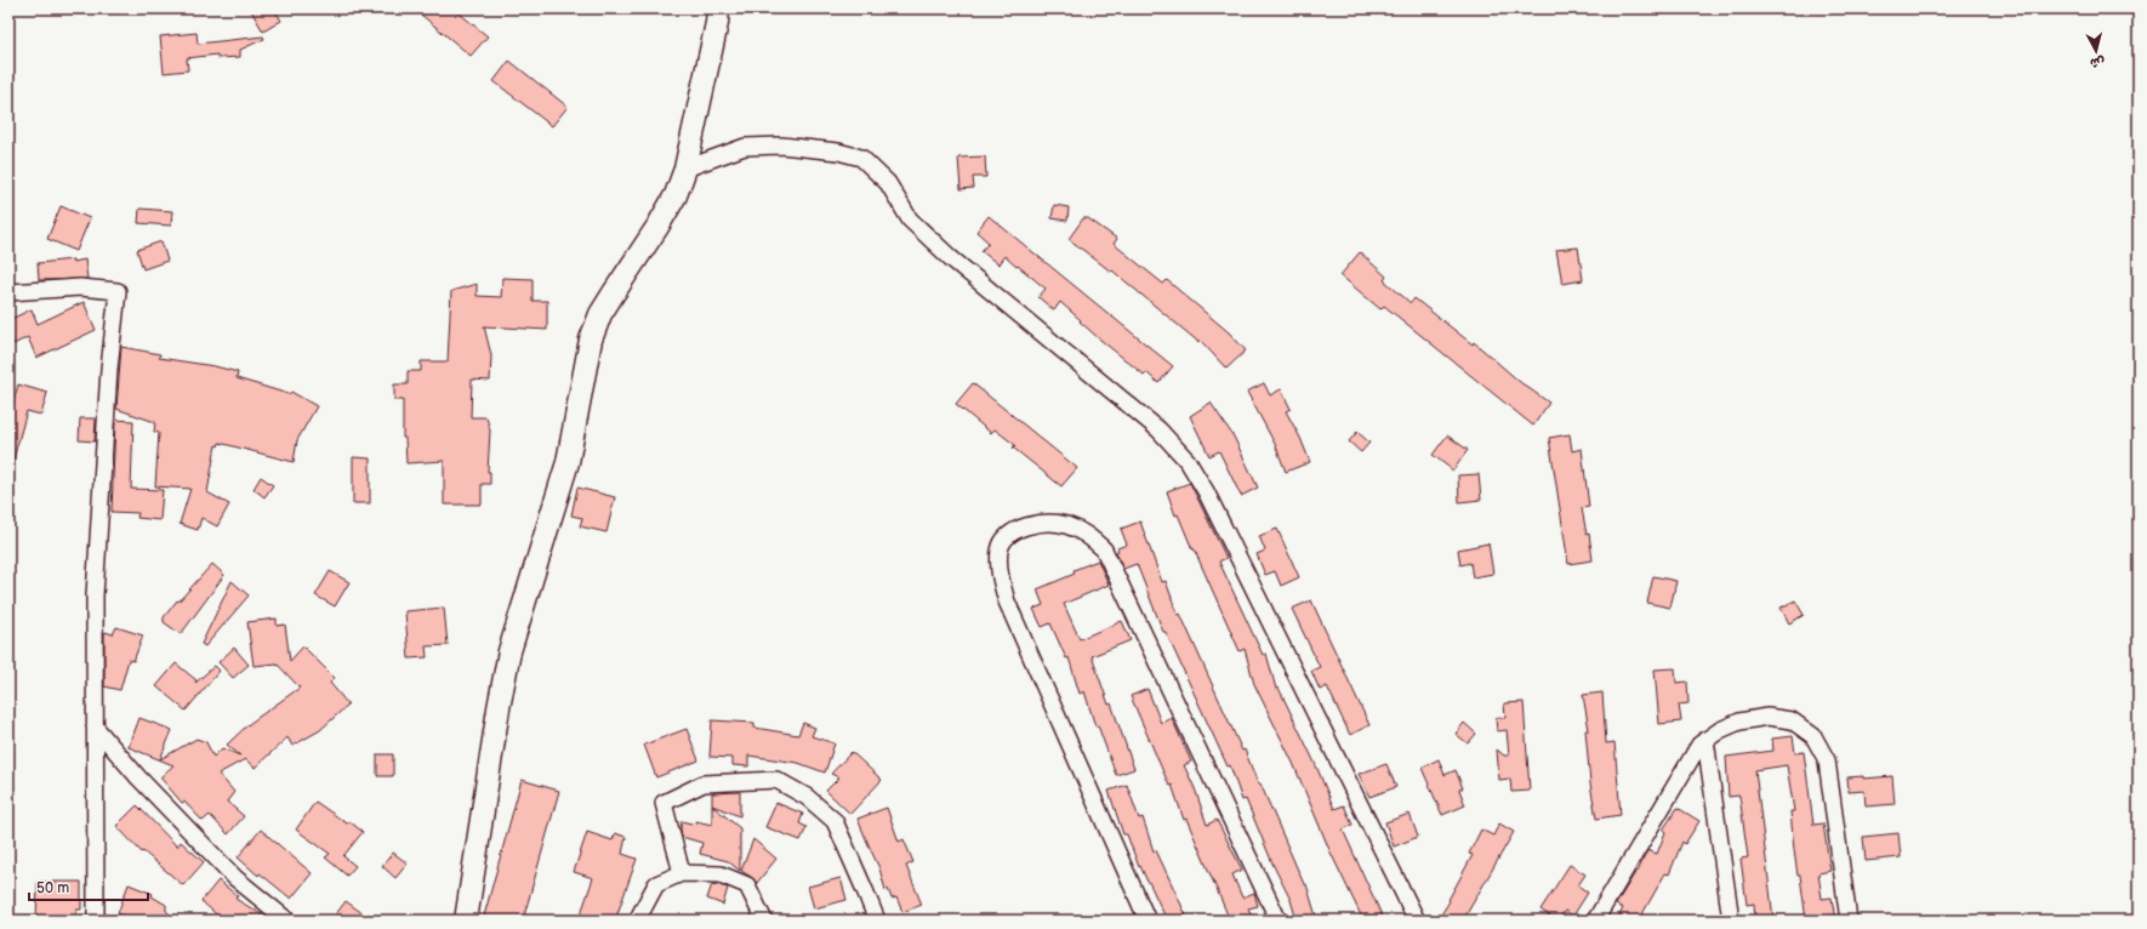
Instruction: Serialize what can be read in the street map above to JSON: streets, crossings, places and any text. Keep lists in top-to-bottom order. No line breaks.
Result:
{"scale_bar":"50 m","north":"bottom"}
